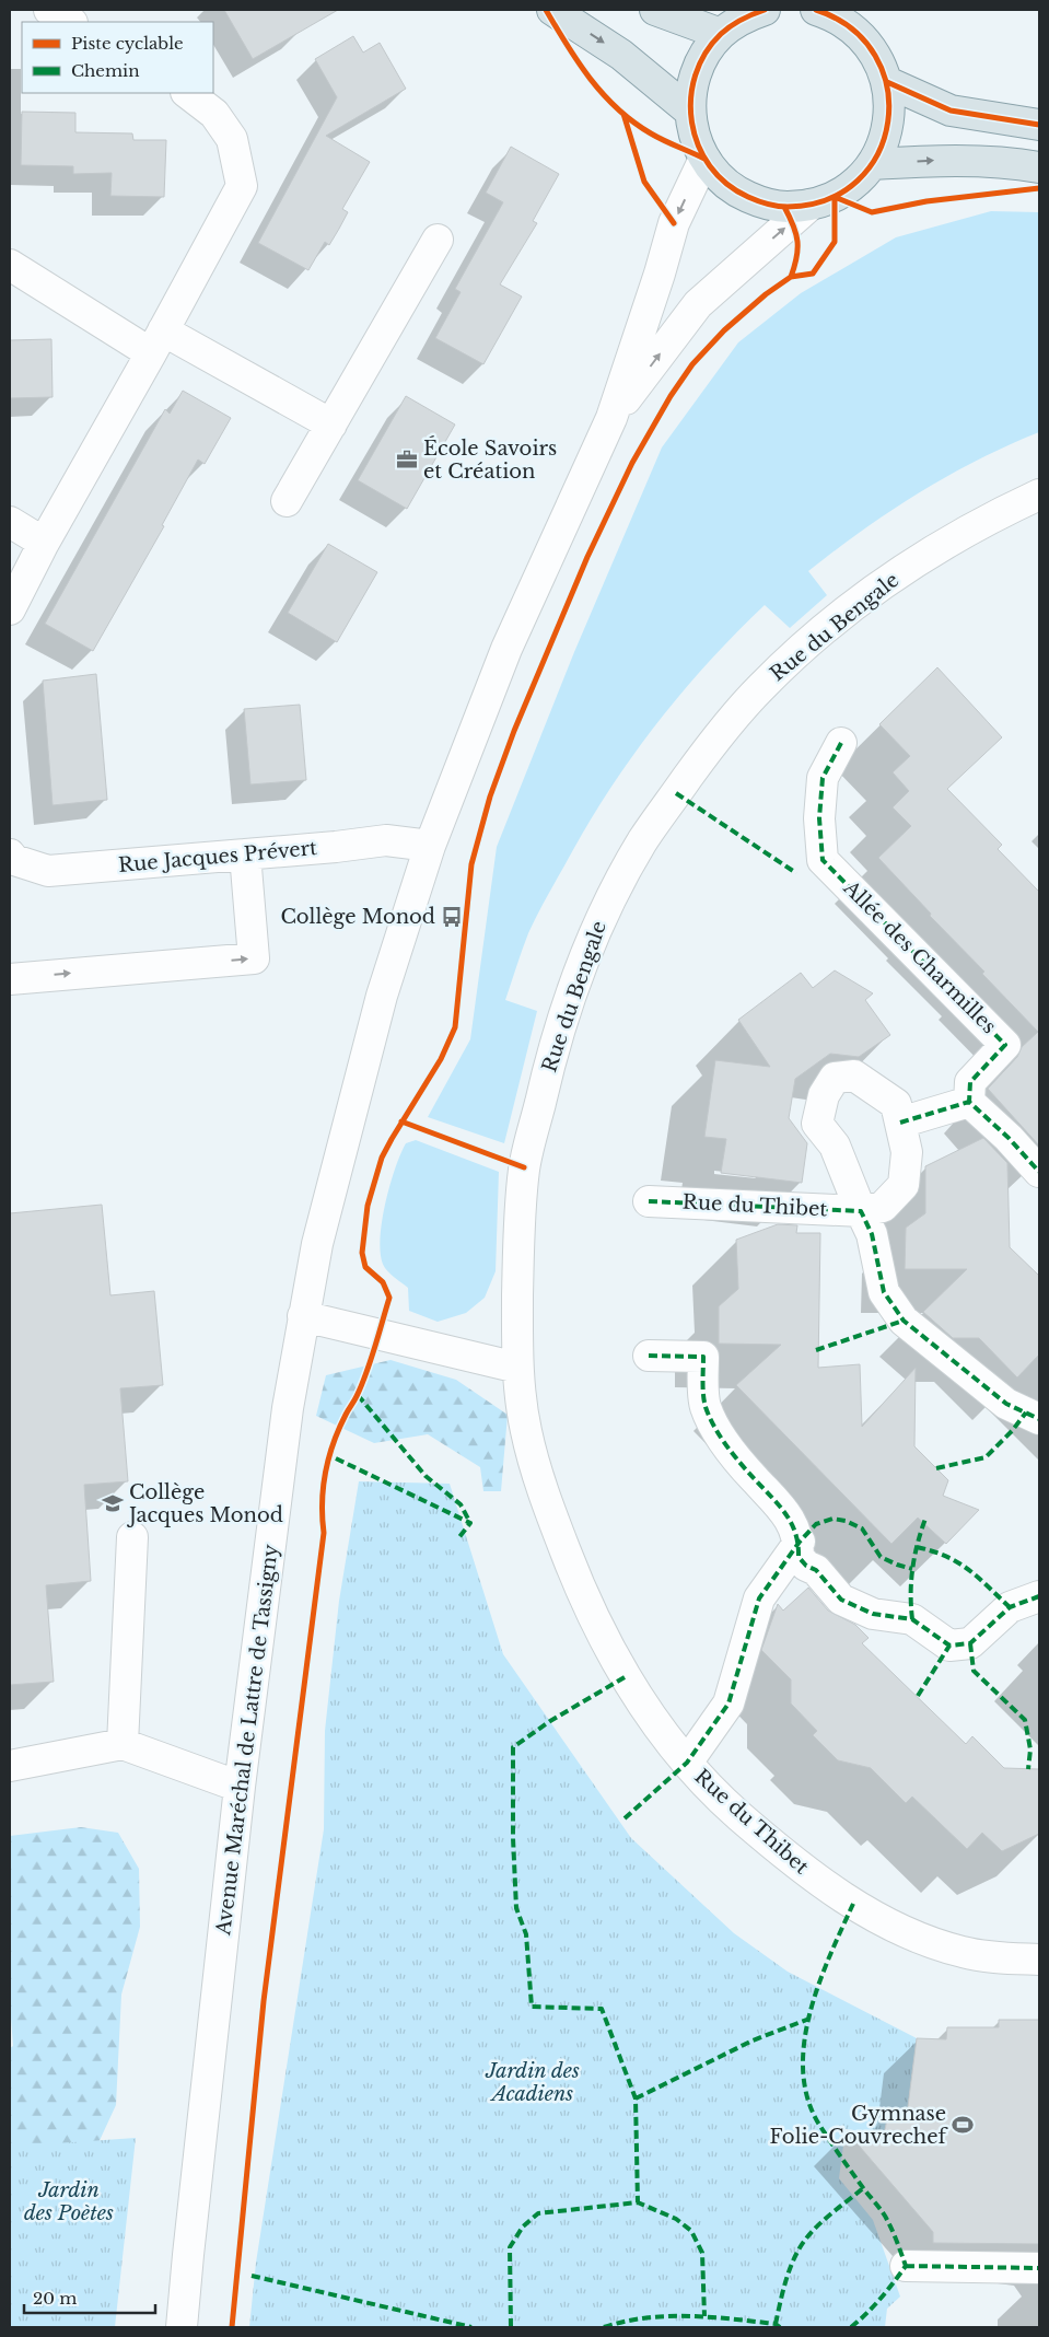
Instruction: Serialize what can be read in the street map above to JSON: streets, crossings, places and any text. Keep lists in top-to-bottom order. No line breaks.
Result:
{"streets":{"street":["Rue du Bengale","Rue Jacques Prévert","Allée des Charmilles","Rue du Thibet","Avenue Maréchal de Lattre de Tassigny"]},"crossings":[["Rue du Bengale","Rue du Thibet"],["Rue Jacques Prévert","Avenue Maréchal de Lattre de Tassigny"]],"parks":["Jardin des Acadiens","Jardin des Poètes"],"places":{"office":["École Savoirs et Création"],"bus stop":["Collège Monod"],"school or university":["Collège Jacques Monod"],"sports":["Gymnase Folie-Couvrechef"]},"legend":["Piste cyclable","Chemin"],"scale_bar":"20 m"}
